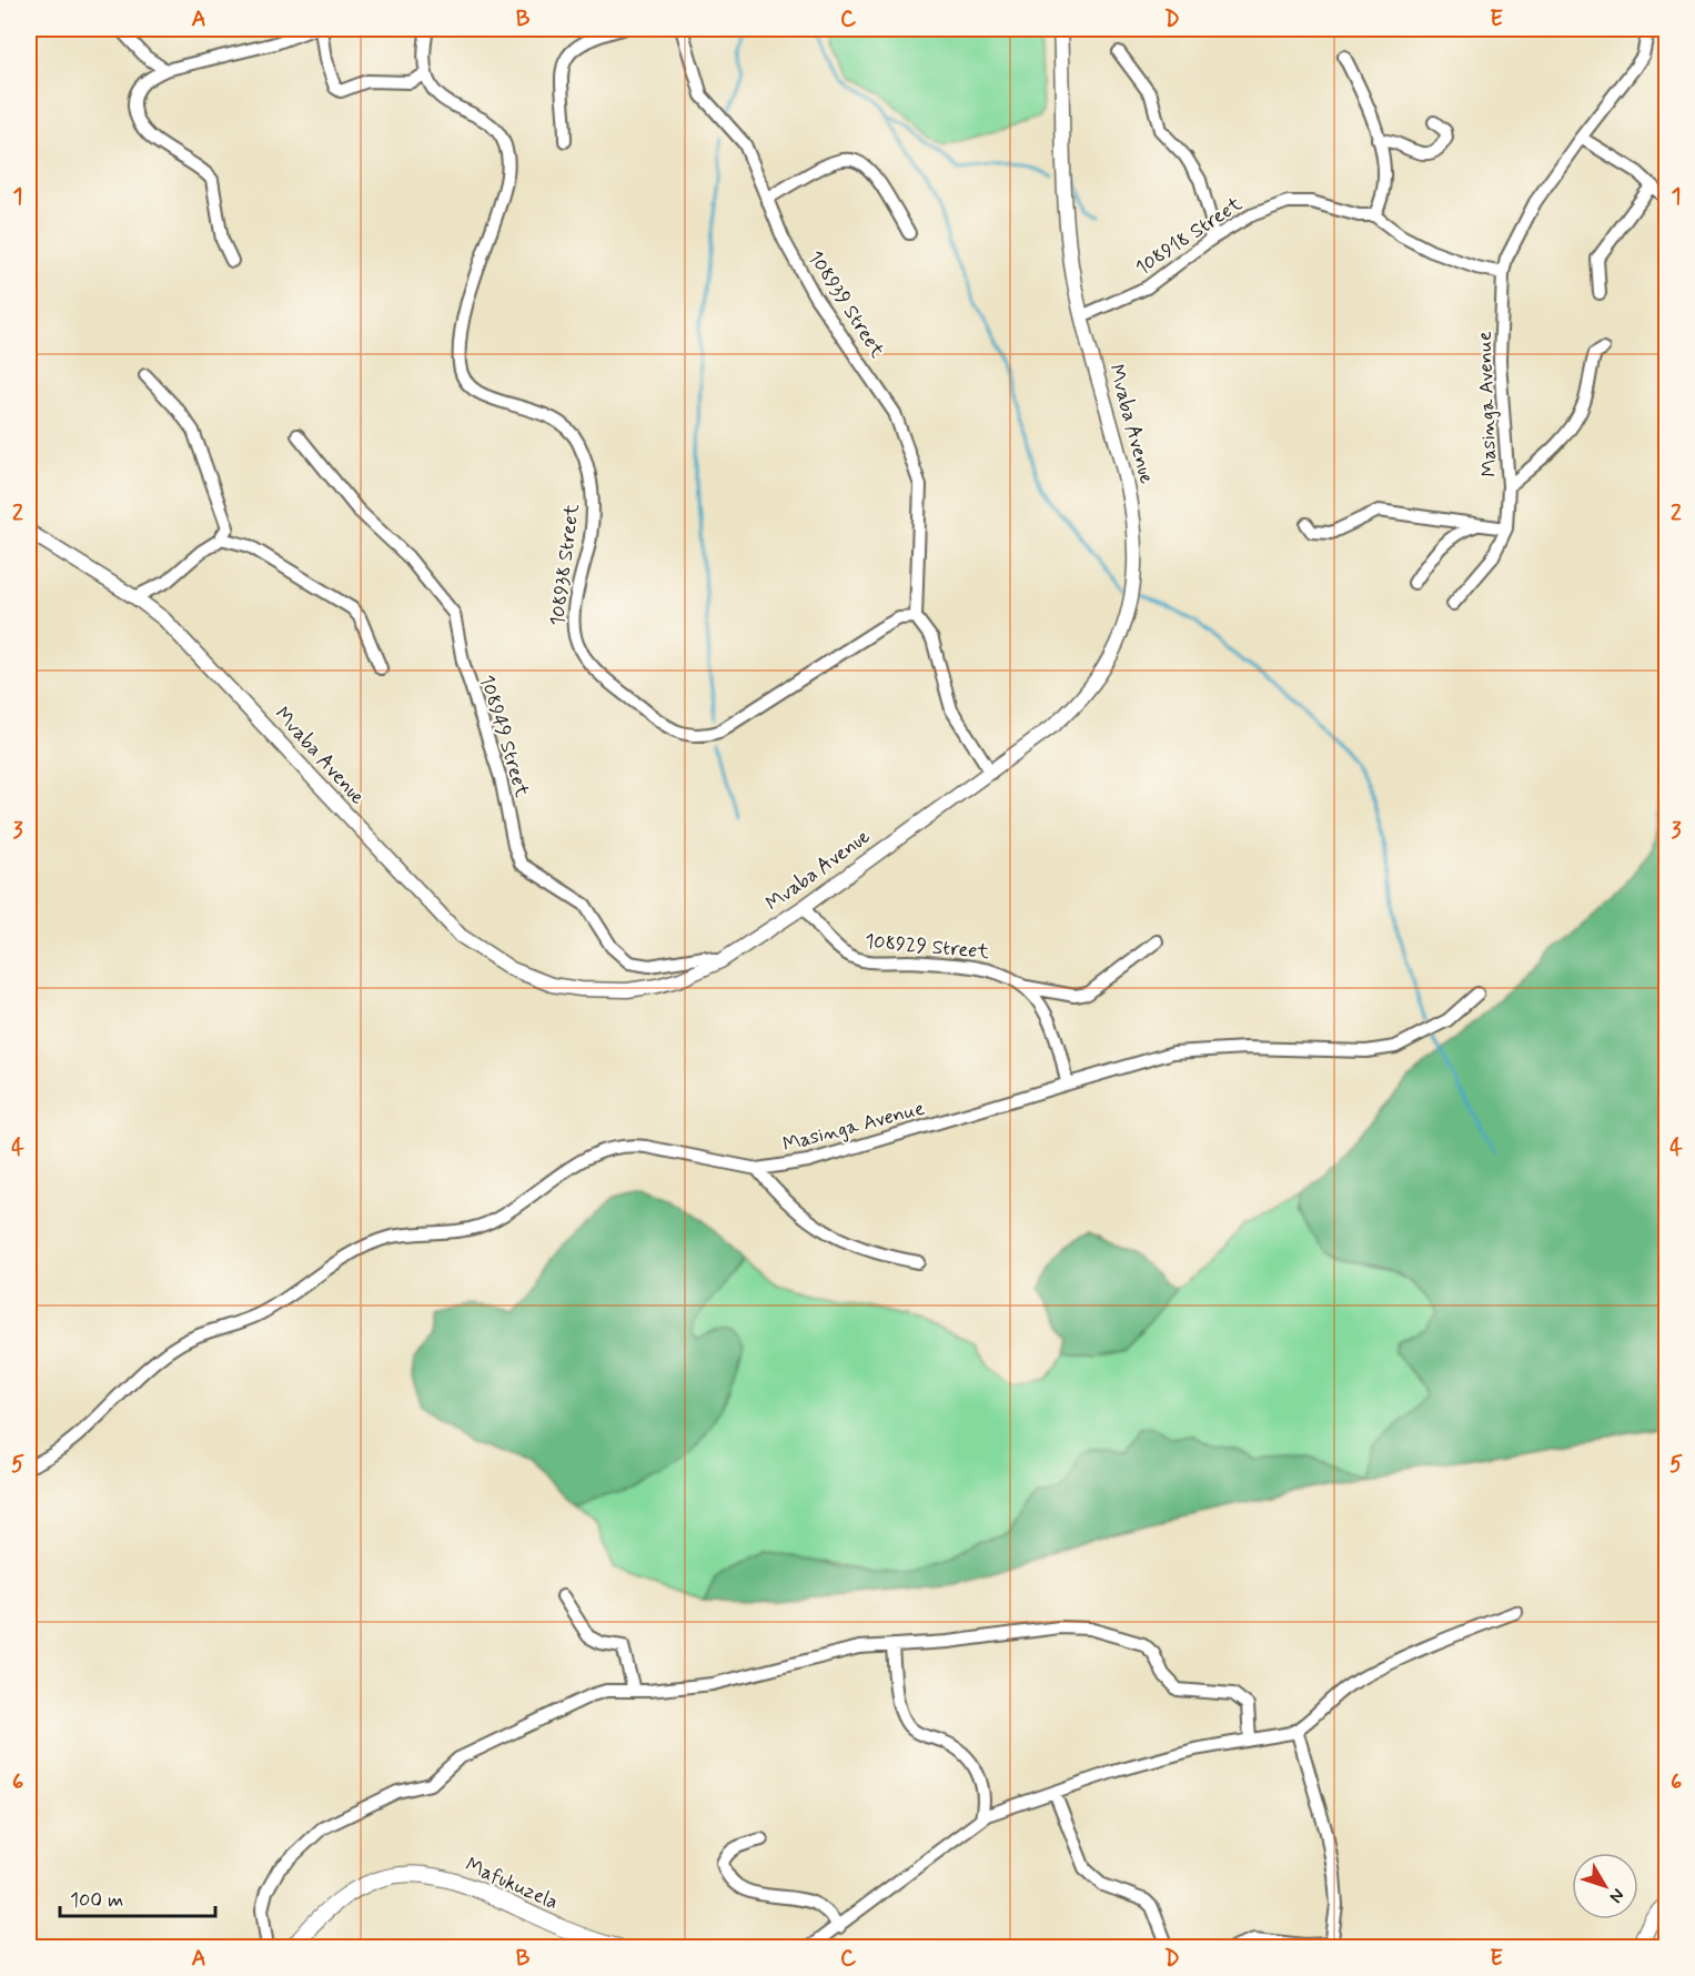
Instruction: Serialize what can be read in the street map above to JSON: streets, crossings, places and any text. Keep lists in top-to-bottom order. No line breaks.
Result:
{"streets":{"main road":["Mafukuzela"],"street":["108918 Street","108939 Street","Masinga Avenue","Mvaba Avenue","108938 Street","108949 Street","108929 Street"]},"crossings":[["108918 Street","Masinga Avenue"],["108918 Street","Mvaba Avenue"],["108939 Street","108938 Street"],["Masinga Avenue","108929 Street"],["Mvaba Avenue","108949 Street"],["Mvaba Avenue","108929 Street"]],"scale_bar":"100 m","north":"bottom right","grid":{"columns":["A","B","C","D","E"],"rows":["1","2","3","4","5","6"]}}
